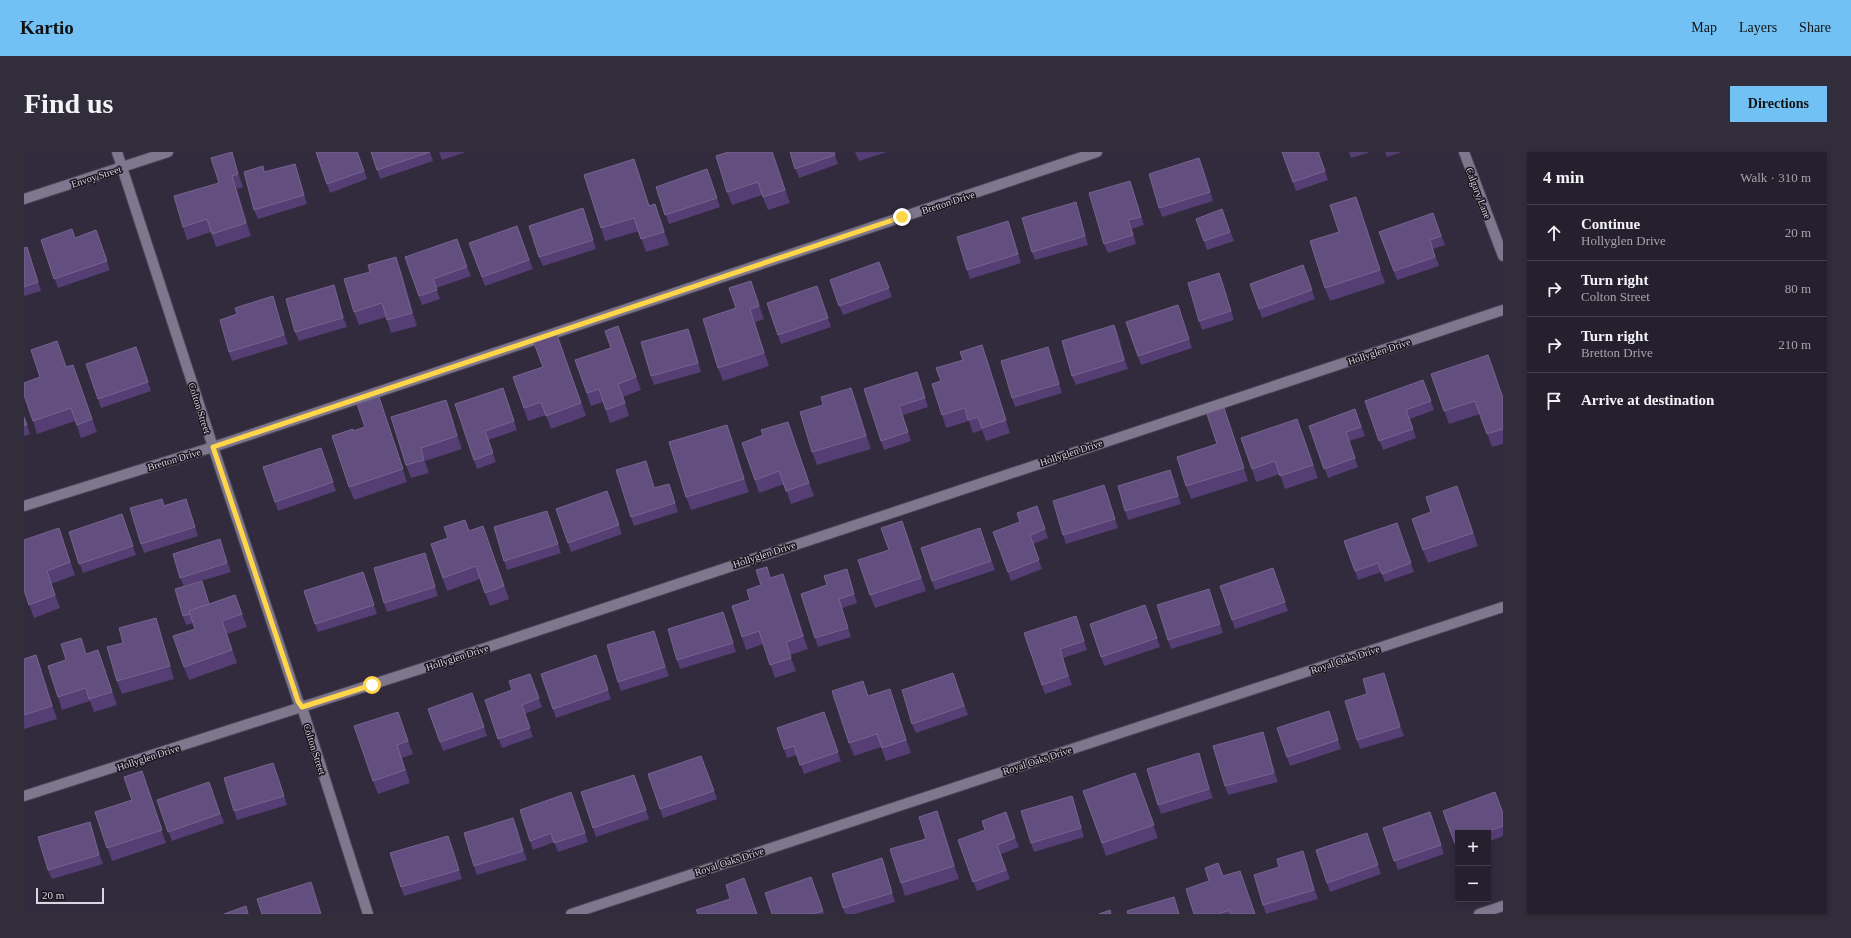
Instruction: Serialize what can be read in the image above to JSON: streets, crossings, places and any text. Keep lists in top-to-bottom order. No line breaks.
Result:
{"streets":{"street":["Envoy Street","Calgary Lane","Bretton Drive","Hollyglen Drive","Colton Street","Royal Oaks Drive"]},"crossings":[["Envoy Street","Colton Street"],["Bretton Drive","Colton Street"],["Hollyglen Drive","Colton Street"]],"scale_bar":"20 m","page":{"header":"Kartio","nav":["Map","Layers","Share"],"buttons":"Directions","title":"Find us","heading":["4 min","Walk · 310 m"],"list":[["Continue","Hollyglen Drive","20 m"],["Turn right","Colton Street","80 m"],["Turn right","Bretton Drive","210 m"],"Arrive at destination"],"map_buttons":["+","−"],"scale":"20 m"}}
